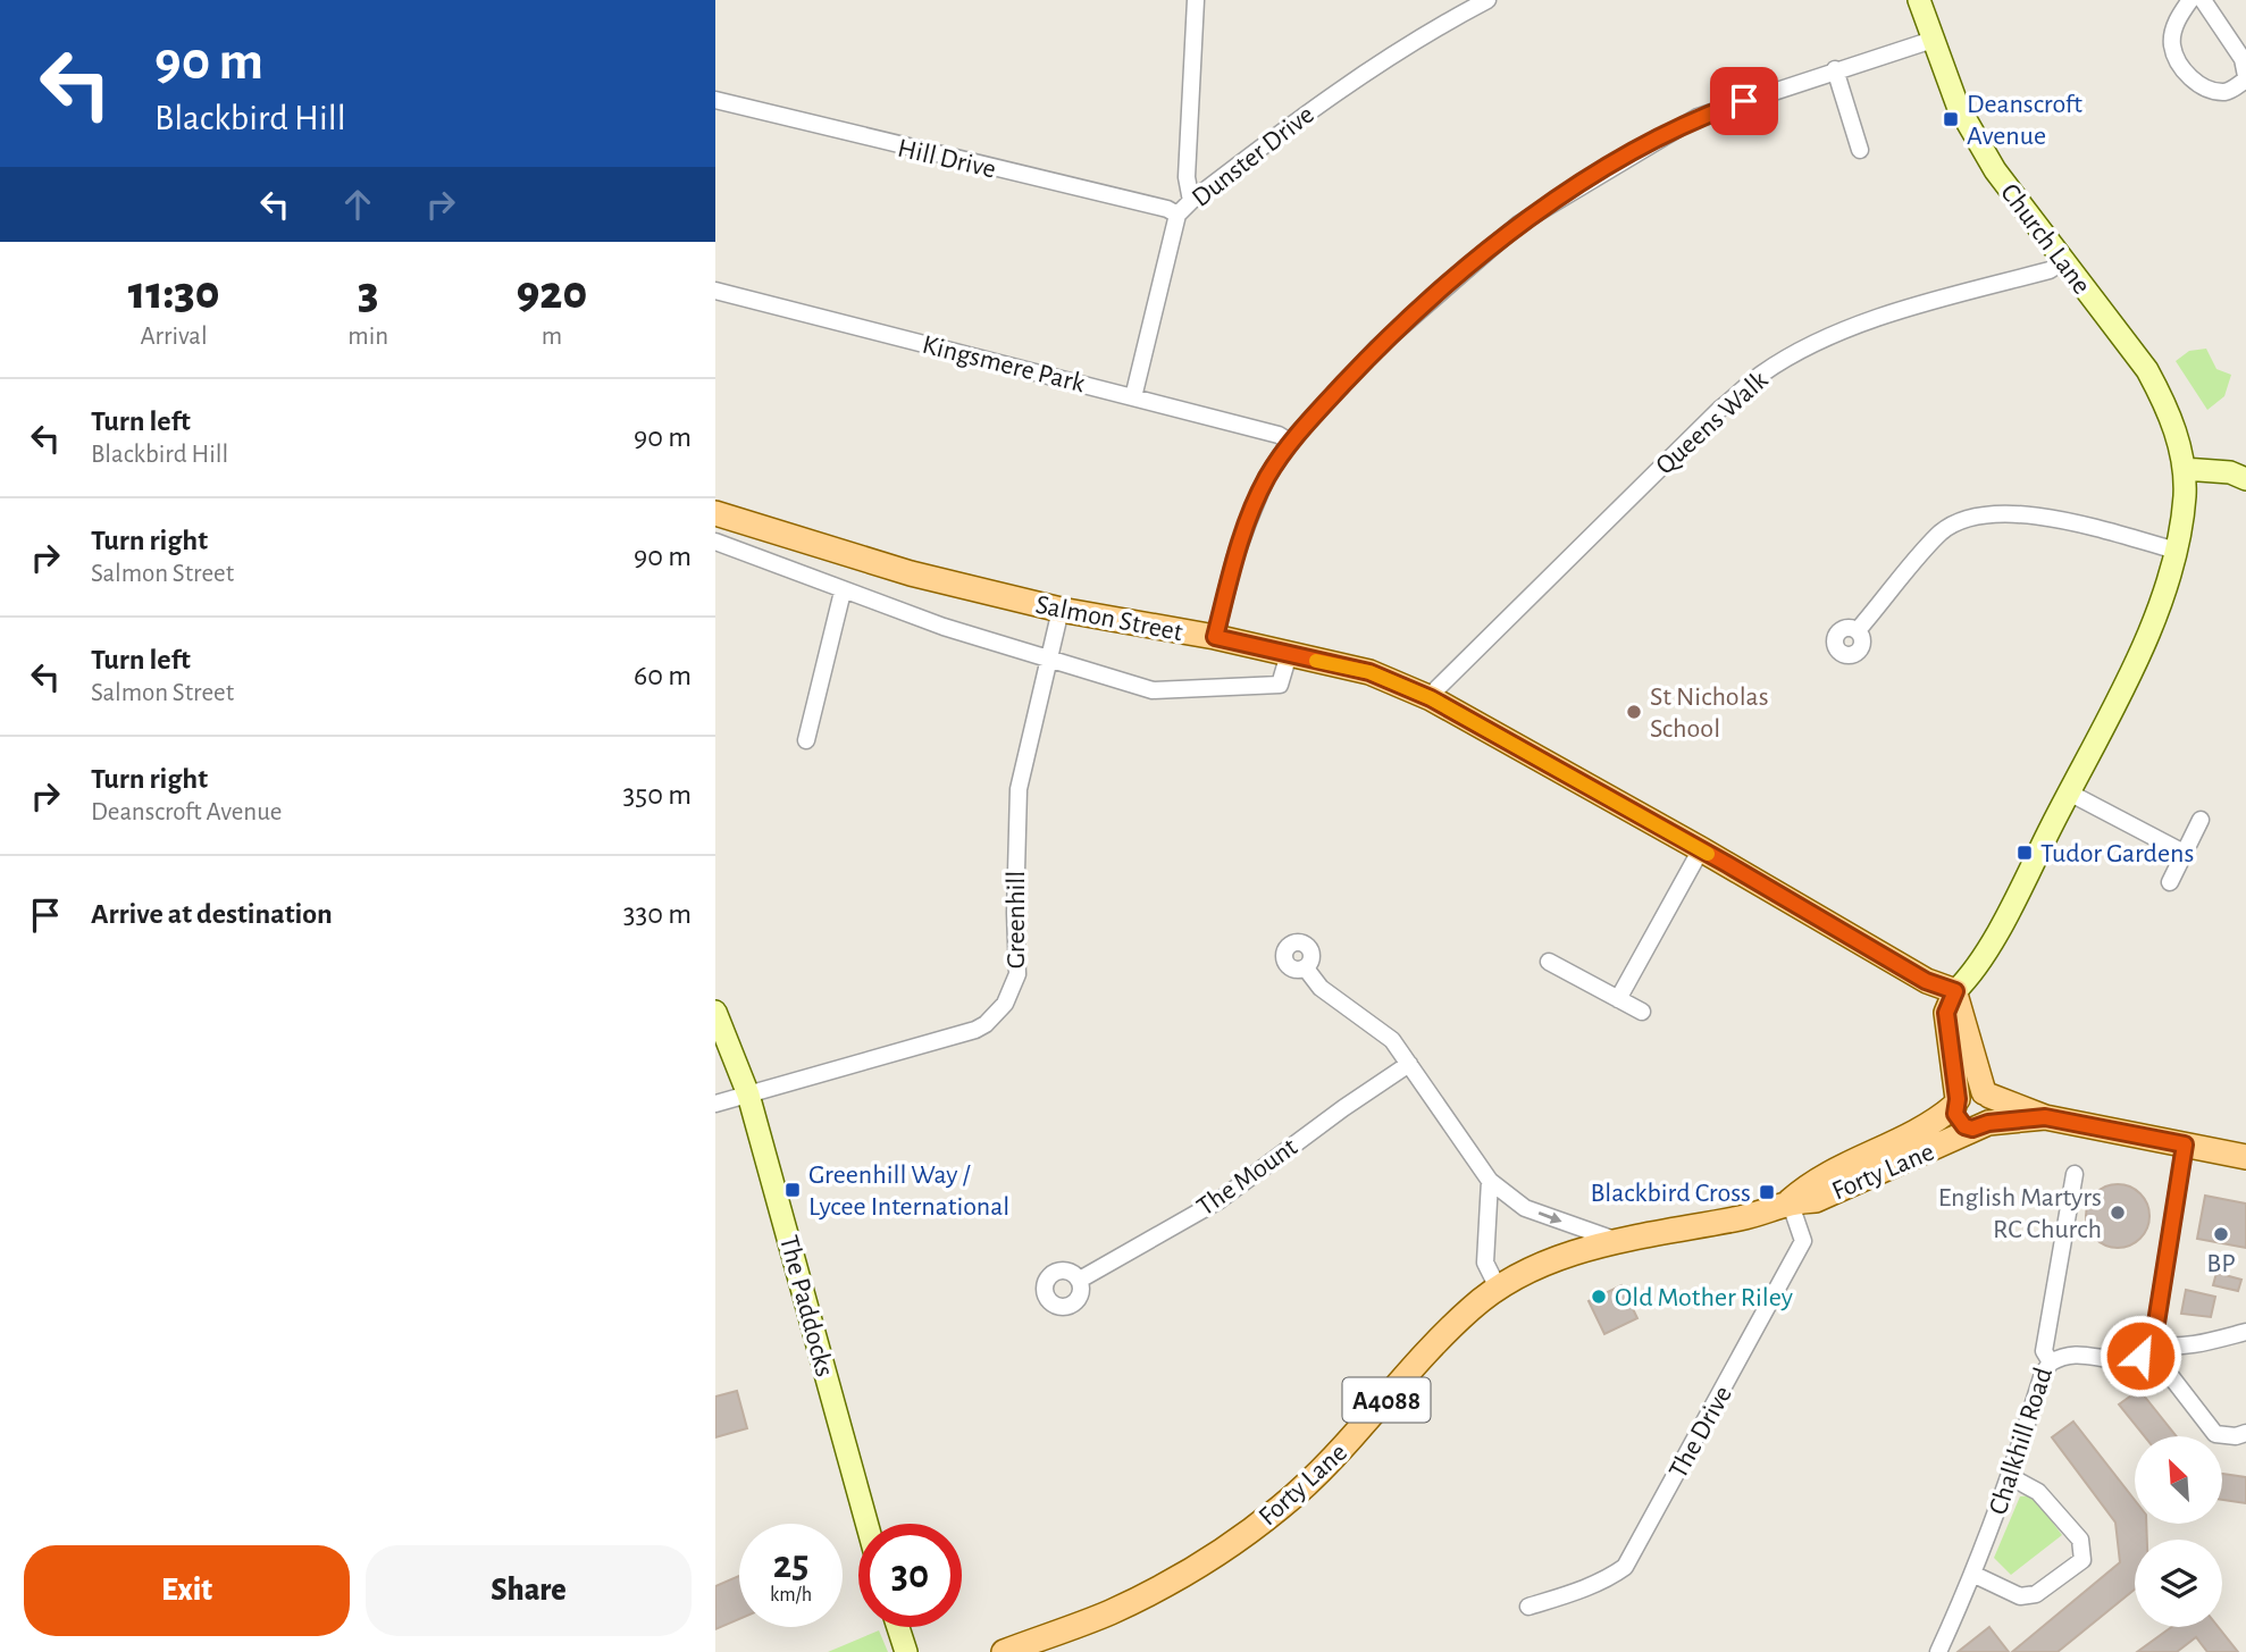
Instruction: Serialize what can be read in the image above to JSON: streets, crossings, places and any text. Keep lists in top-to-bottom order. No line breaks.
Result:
{"streets":{"main road":["Church Lane","Salmon Street","Forty Lane","The Paddocks","A4088"],"street":["Dunster Drive","Hill Drive","Kingsmere Park","Queens Walk","Greenhill","The Mount","The Drive","Chalkhill Road"]},"crossings":[["Dunster Drive","Hill Drive"],["Dunster Drive","Kingsmere Park"],["Church Lane","Queens Walk"],["Queens Walk","Salmon Street"],["Salmon Street","Greenhill"],["Greenhill","The Paddocks"],["Forty Lane","A4088"],["Forty Lane","The Drive"]],"places":{"transit":["Deanscroft Avenue","Tudor Gardens","Greenhill Way / Lycee International","Blackbird Cross"],"other":["St Nicholas School","English Martyrs RC Church","BP","Old Mother Riley"]},"north":"top left","page":{"turn":["90 m","Blackbird Hill"],"eta":["11:30","Arrival","3","min","920","m"],"list":[{"name":"Turn left","note":"Blackbird Hill","value":"90 m"},{"name":"Turn right","note":"Salmon Street","value":"90 m"},{"name":"Turn left","note":"Salmon Street","value":"60 m"},{"name":"Turn right","note":"Deanscroft Avenue","value":"350 m"},{"name":"Arrive at destination","value":"330 m"}],"speed":"25 km/h","limit":"30","buttons":["Exit","Share"]}}
